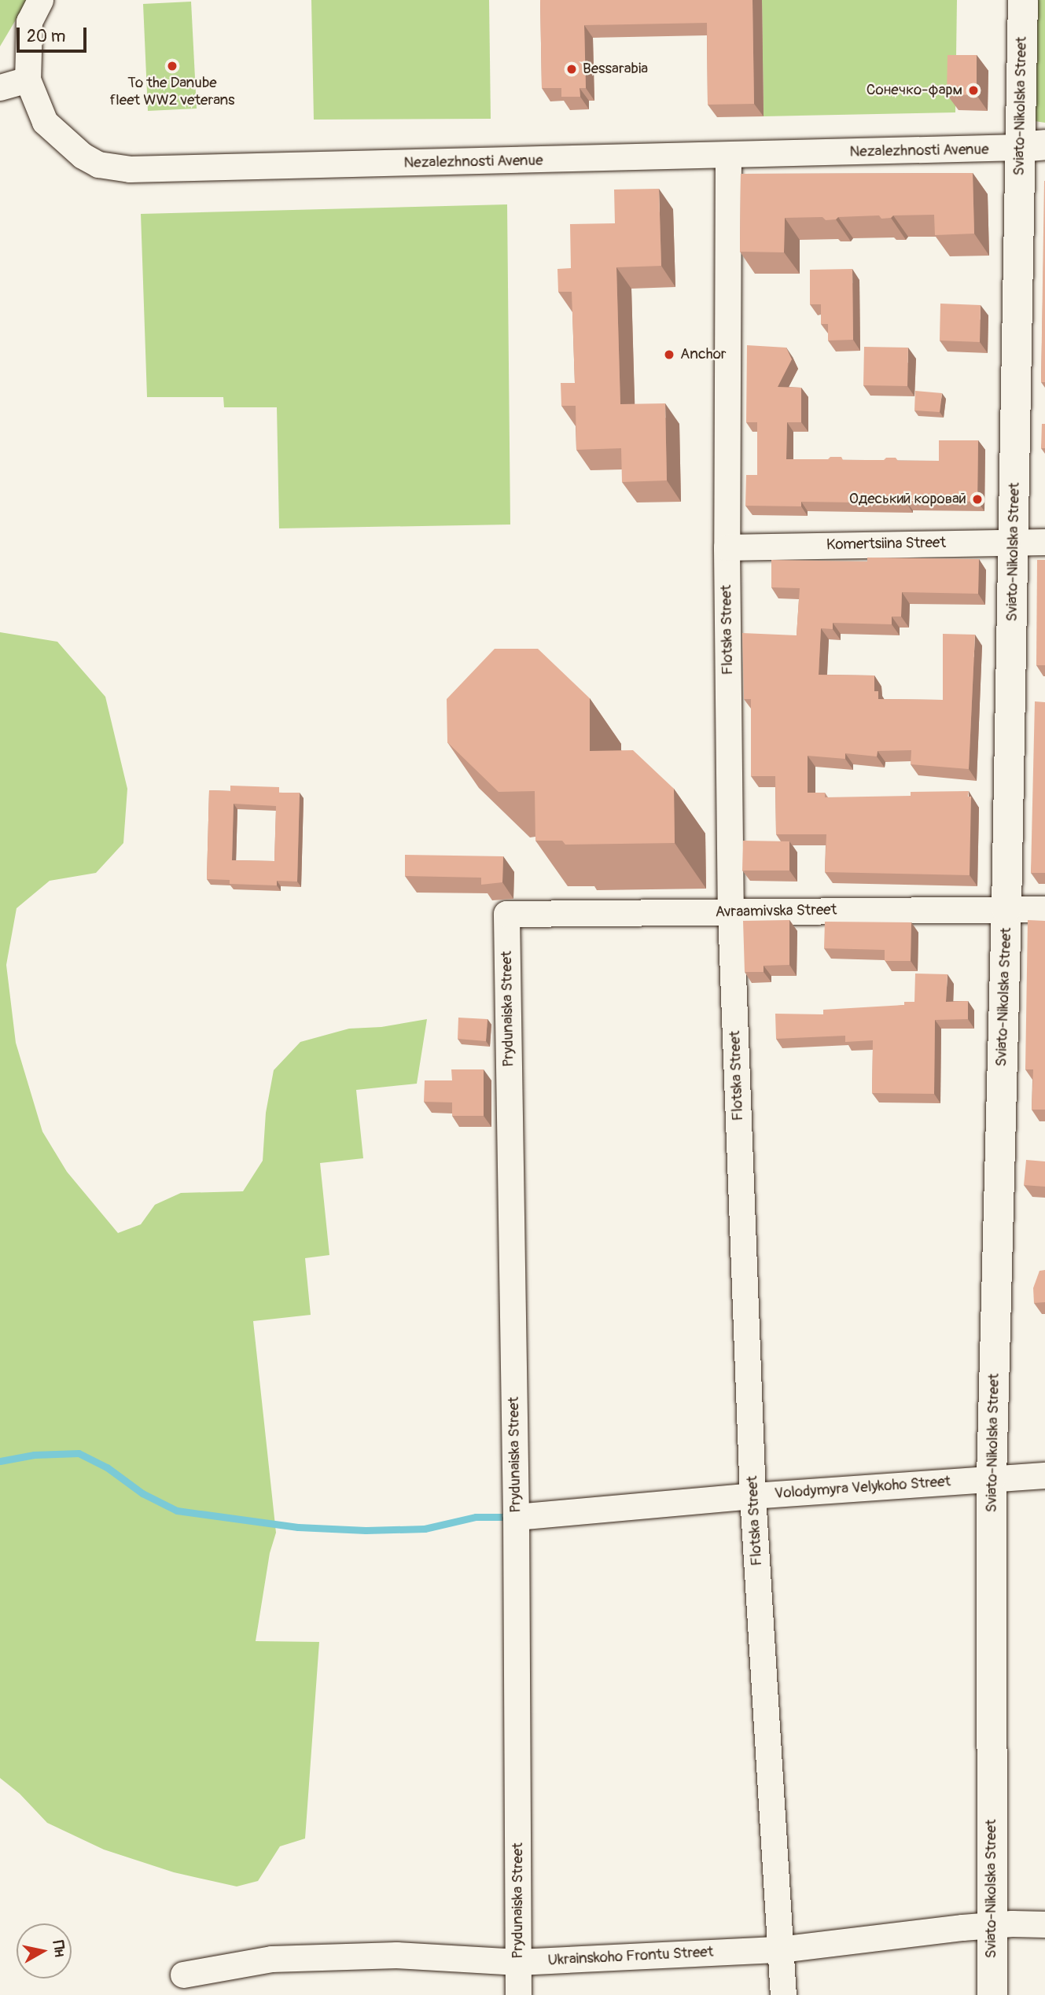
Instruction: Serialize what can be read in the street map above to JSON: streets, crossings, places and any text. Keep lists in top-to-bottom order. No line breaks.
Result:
{"streets":{"main road":["Sviato-Nikolska Street"],"street":["Nezalezhnosti Avenue","Komertsiina Street","Flotska Street","Avraamivska Street","Prydunaiska Street","Volodymyra Velykoho Street","Ukrainskoho Frontu Street"]},"crossings":[["Sviato-Nikolska Street","Nezalezhnosti Avenue"],["Sviato-Nikolska Street","Komertsiina Street"],["Sviato-Nikolska Street","Avraamivska Street"],["Sviato-Nikolska Street","Volodymyra Velykoho Street"],["Sviato-Nikolska Street","Ukrainskoho Frontu Street"],["Nezalezhnosti Avenue","Flotska Street"],["Komertsiina Street","Flotska Street"],["Flotska Street","Avraamivska Street"],["Flotska Street","Volodymyra Velykoho Street"],["Flotska Street","Ukrainskoho Frontu Street"],["Avraamivska Street","Prydunaiska Street"],["Prydunaiska Street","Volodymyra Velykoho Street"],["Prydunaiska Street","Ukrainskoho Frontu Street"]],"places":["To the Danube fleet WW2 veterans","Bessarabia","Сонечко-фарм","Anchor","Одеський коровай"],"scale_bar":"20 m","north":"right"}
